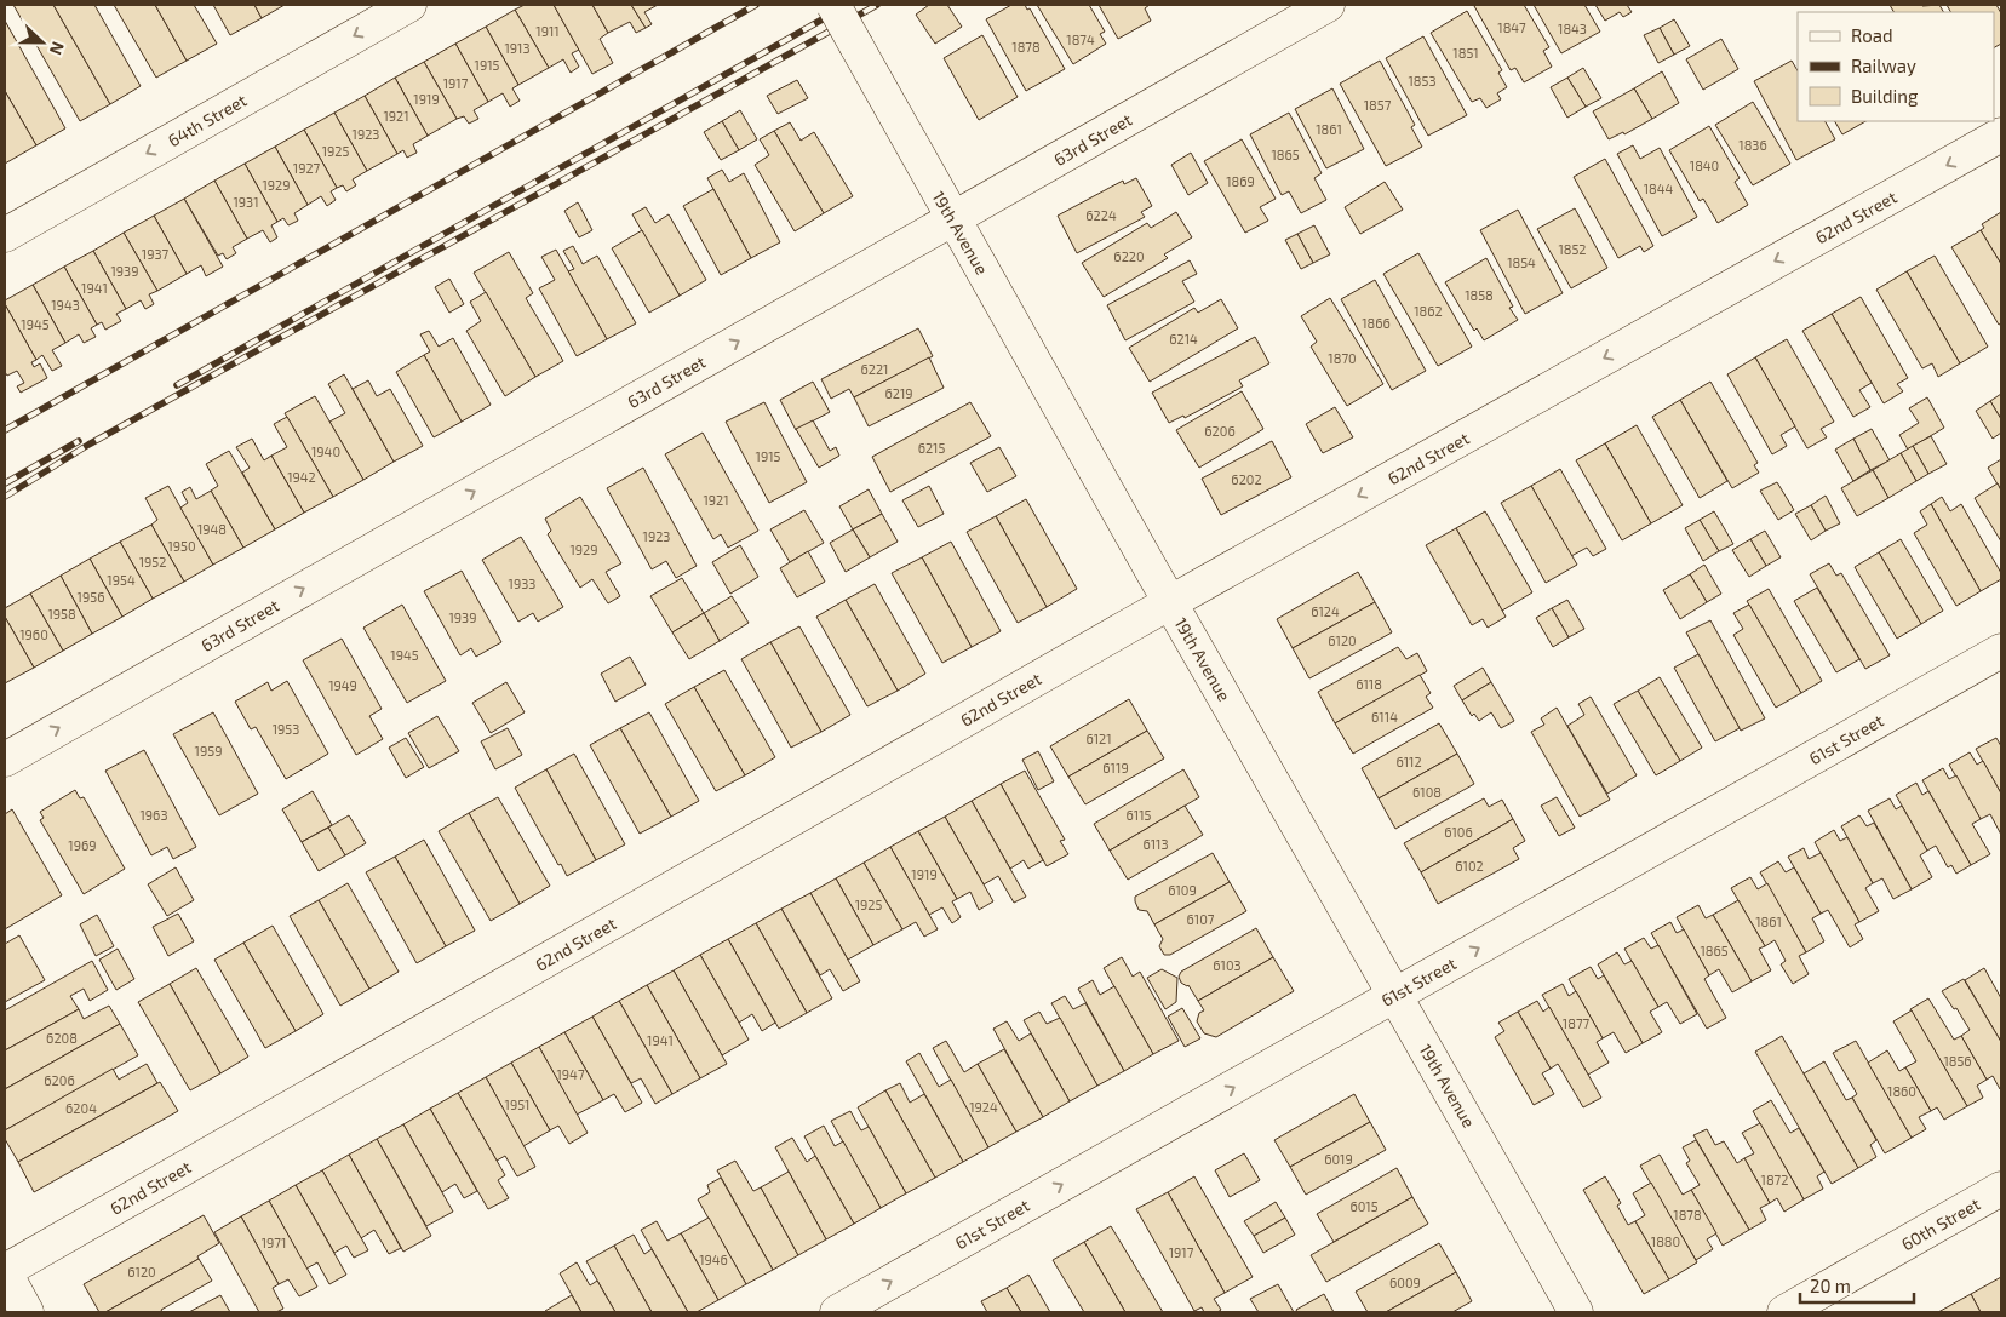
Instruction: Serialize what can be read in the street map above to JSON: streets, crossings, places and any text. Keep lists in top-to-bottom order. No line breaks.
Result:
{"streets":{"street":["64th Street","63rd Street","62nd Street","19th Avenue","61st Street","60th Street"]},"crossings":[["63rd Street","19th Avenue"],["62nd Street","19th Avenue"],["19th Avenue","61st Street"]],"one_way":["64th Street","63rd Street","62nd Street","61st Street"],"house_numbers":["1847","1843","1911","1874","1878","1913","1851","1915","1853","1917","1919","1857","1921","1861","1923","1836","1925","1865","1840","1927","1869","1929","1844","1931","6224","1852","1937","6220","1854","1939","1941","1858","1943","1862","1866","1945","6214","1870","6221","6219","6206","6215","1940","1915","1942","6202","1921","1948","1923","1950","1929","1952","1954","1933","1956","6124","1958","1939","1960","6120","1945","6118","1949","6114","1953","6121","1959","6112","6119","6108","1963","6115","6106","6113","1969","6102","1919","6109","1925","6107","1861","1865","6103","1877","6208","1941","1856","1947","6206","1860","1951","1924","6204","6019","1872","6015","1878","1880","1971","1917","1946","6120","6009"],"legend":["Road","Railway","Building"],"scale_bar":"20 m","north":"right"}
